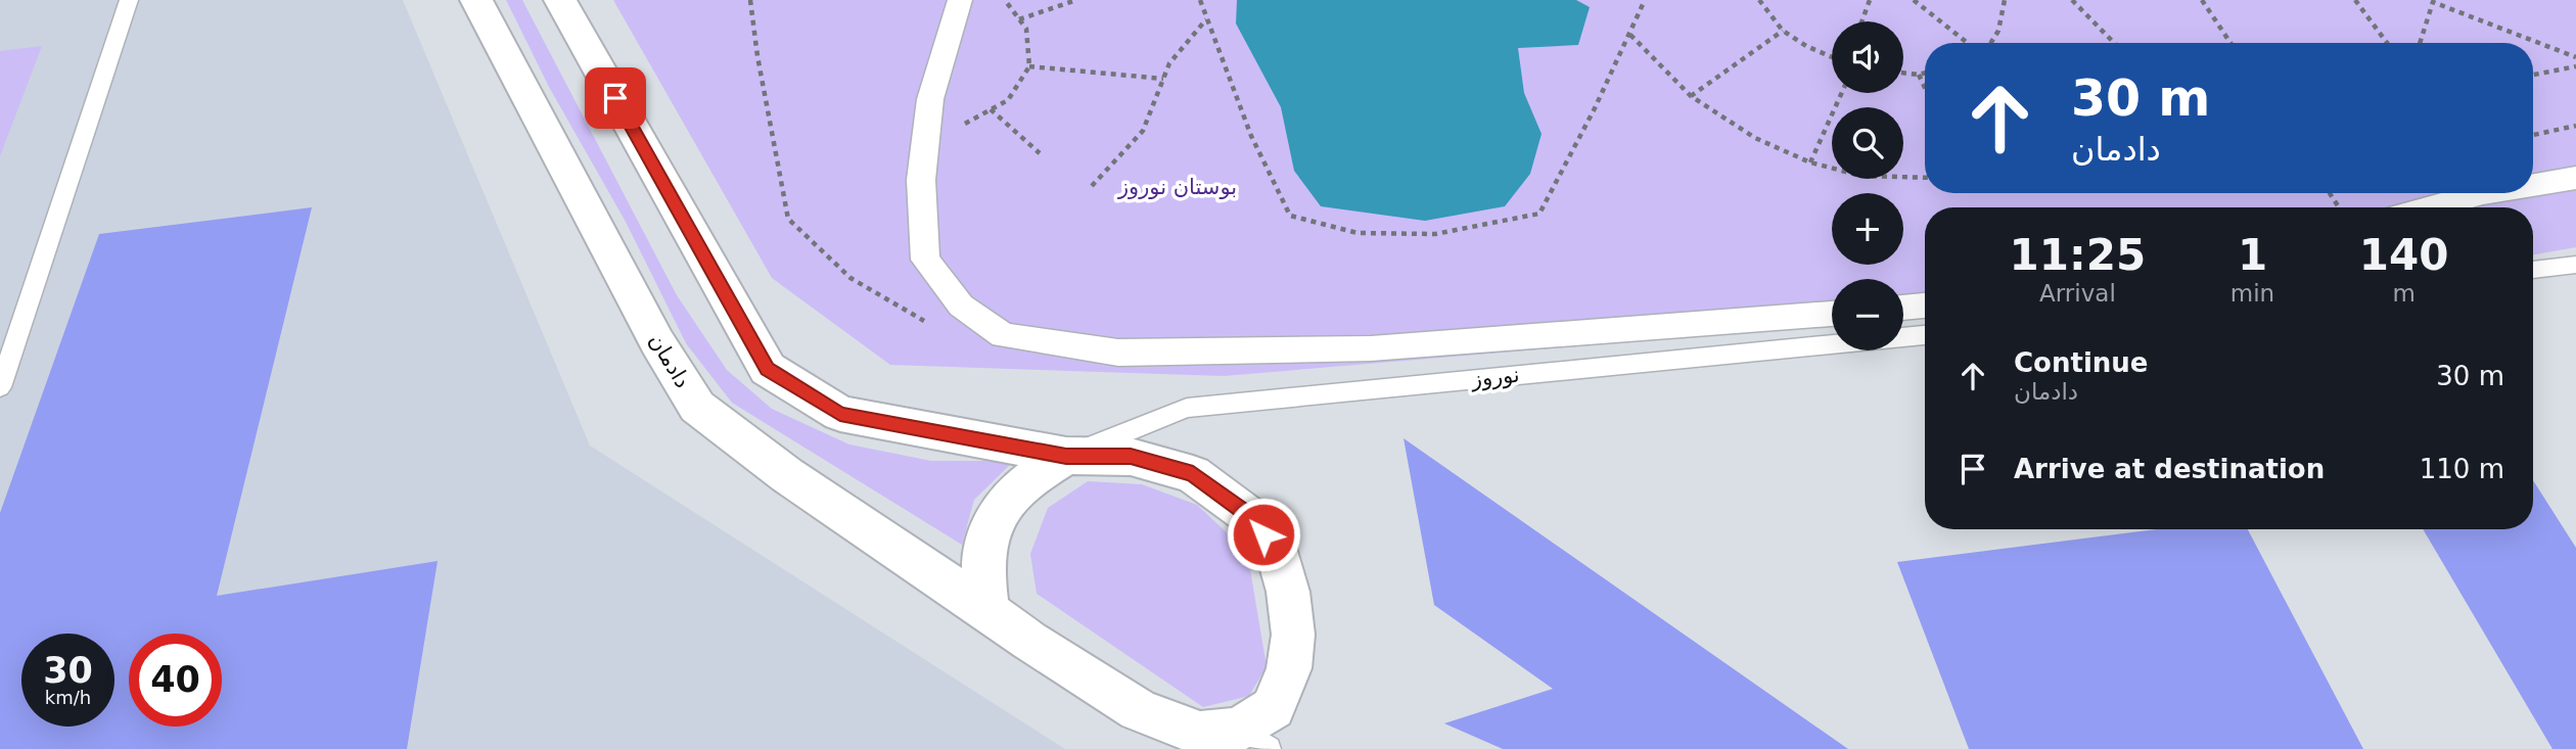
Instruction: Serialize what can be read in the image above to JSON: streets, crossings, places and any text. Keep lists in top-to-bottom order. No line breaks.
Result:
{"streets":{"street":["دادمان"],"lane":["نوروز"]},"parks":["بوستان نوروز"],"page":{"map_buttons":["+","−"],"turn":["30 m","دادمان"],"eta":["11:25","Arrival","1","min","140","m"],"list":[{"name":"Continue","note":"دادمان","value":"30 m"},{"name":"Arrive at destination","value":"110 m"}],"speed":"30 km/h","limit":"40"}}
